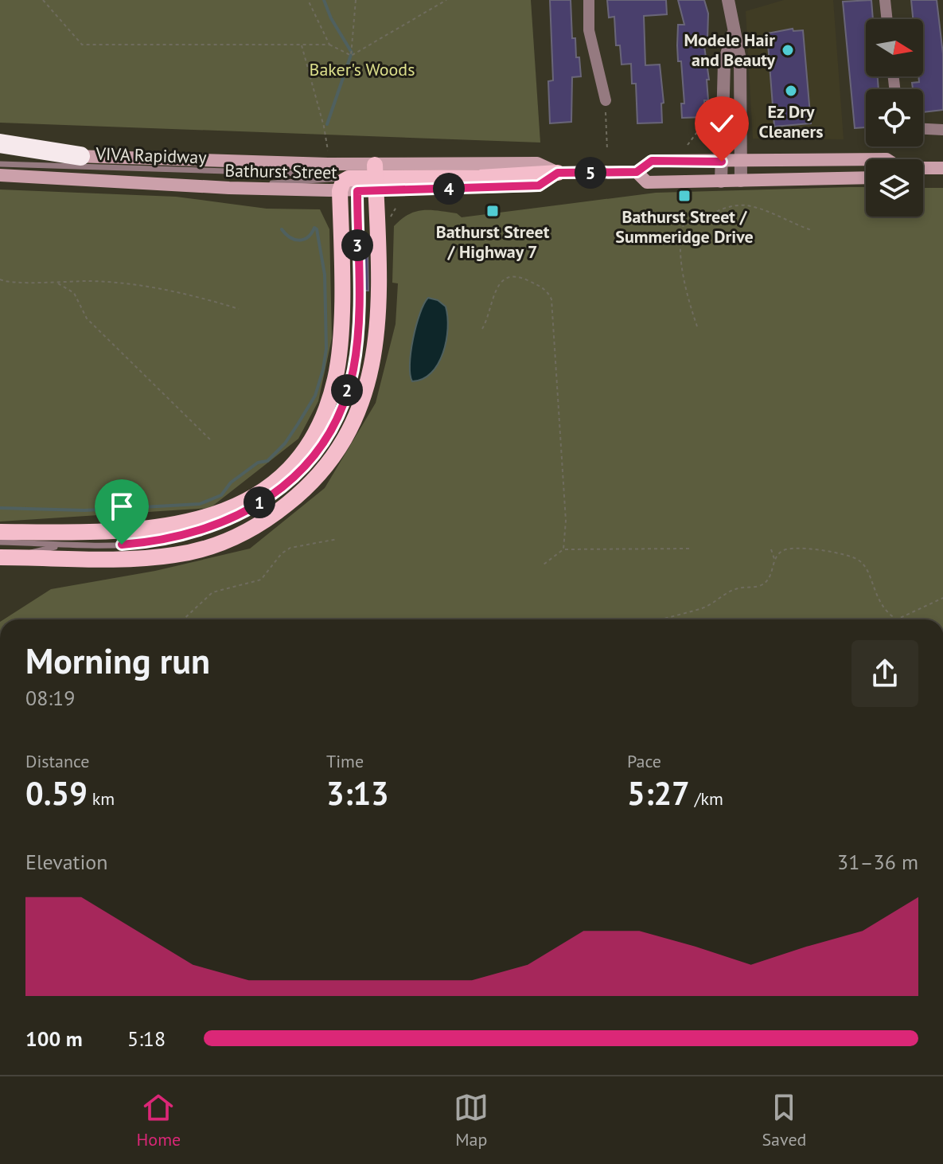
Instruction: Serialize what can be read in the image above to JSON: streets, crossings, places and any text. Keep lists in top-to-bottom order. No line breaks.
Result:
{"streets":{"main road":["Bathurst Street"],"lane":["VIVA Rapidway"]},"crossings":[["VIVA Rapidway","Bathurst Street"]],"parks":["Baker's Woods"],"places":{"other":["Modele Hair and Beauty","Ez Dry Cleaners"],"transit":["Bathurst Street / Summeridge Drive","Bathurst Street / Highway 7"]},"north":"right","page":{"pins":["5","4","3","2","1"],"heading":["Morning run","08:19"],"stats":[["Distance","0.59 km"],["Time","3:13"],["Pace","5:27 /km"]],"chart":["Elevation","31–36 m"],"list":[{"name":"100 m","note":"5:18"}],"tabs":["Home","Map","Saved"]}}
